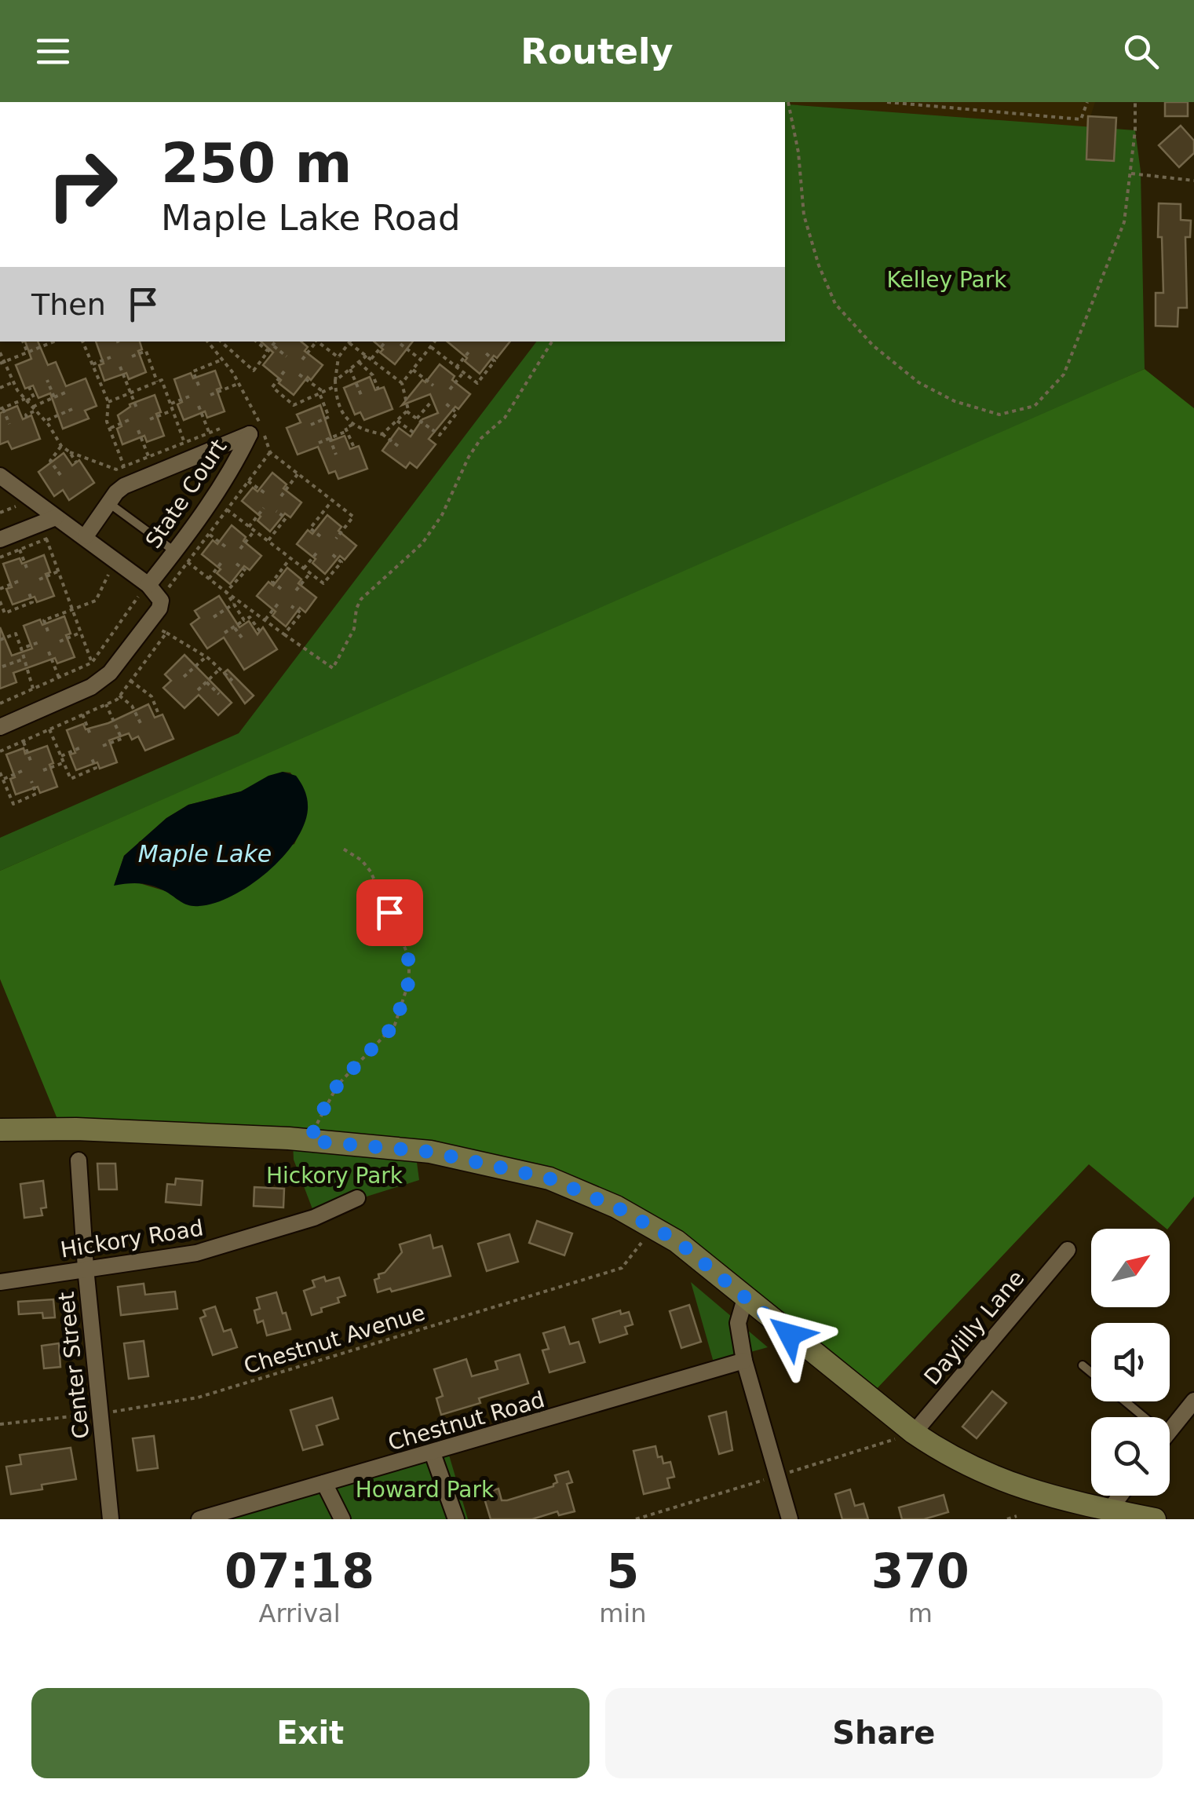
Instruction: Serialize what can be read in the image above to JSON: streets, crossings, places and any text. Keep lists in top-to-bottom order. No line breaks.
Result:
{"streets":{"street":["State Court","Hickory Road","Daylilly Lane","Center Street","Chestnut Road"],"path":["Chestnut Avenue"]},"crossings":[["Hickory Road","Center Street"],["Chestnut Avenue","Center Street"]],"water":["Maple Lake"],"parks":["Kelley Park","Hickory Park","Howard Park"],"north":"top right","page":{"header":"Routely","turn":["250 m","Maple Lake Road"],"then":"Then","eta":["07:18","Arrival","5","min","370","m"],"buttons":["Exit","Share"]}}
